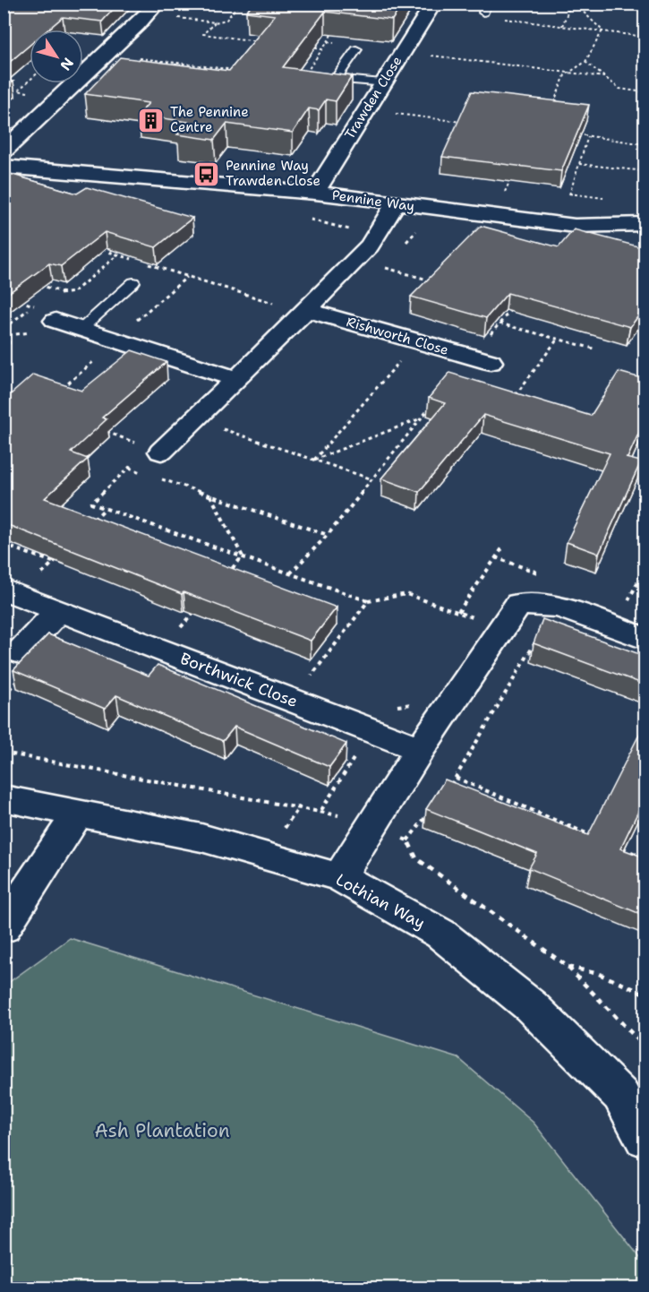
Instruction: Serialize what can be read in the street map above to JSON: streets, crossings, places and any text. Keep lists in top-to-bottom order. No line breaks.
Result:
{"streets":{"street":["Trawden Close","Pennine Way","Rishworth Close","Borthwick Close","Lothian Way"]},"crossings":[["Trawden Close","Pennine Way"]],"parks":["Ash Plantation"],"places":{"building":["The Pennine Centre"],"bus stop":["Pennine Way Trawden Close"]},"north":"bottom right"}
